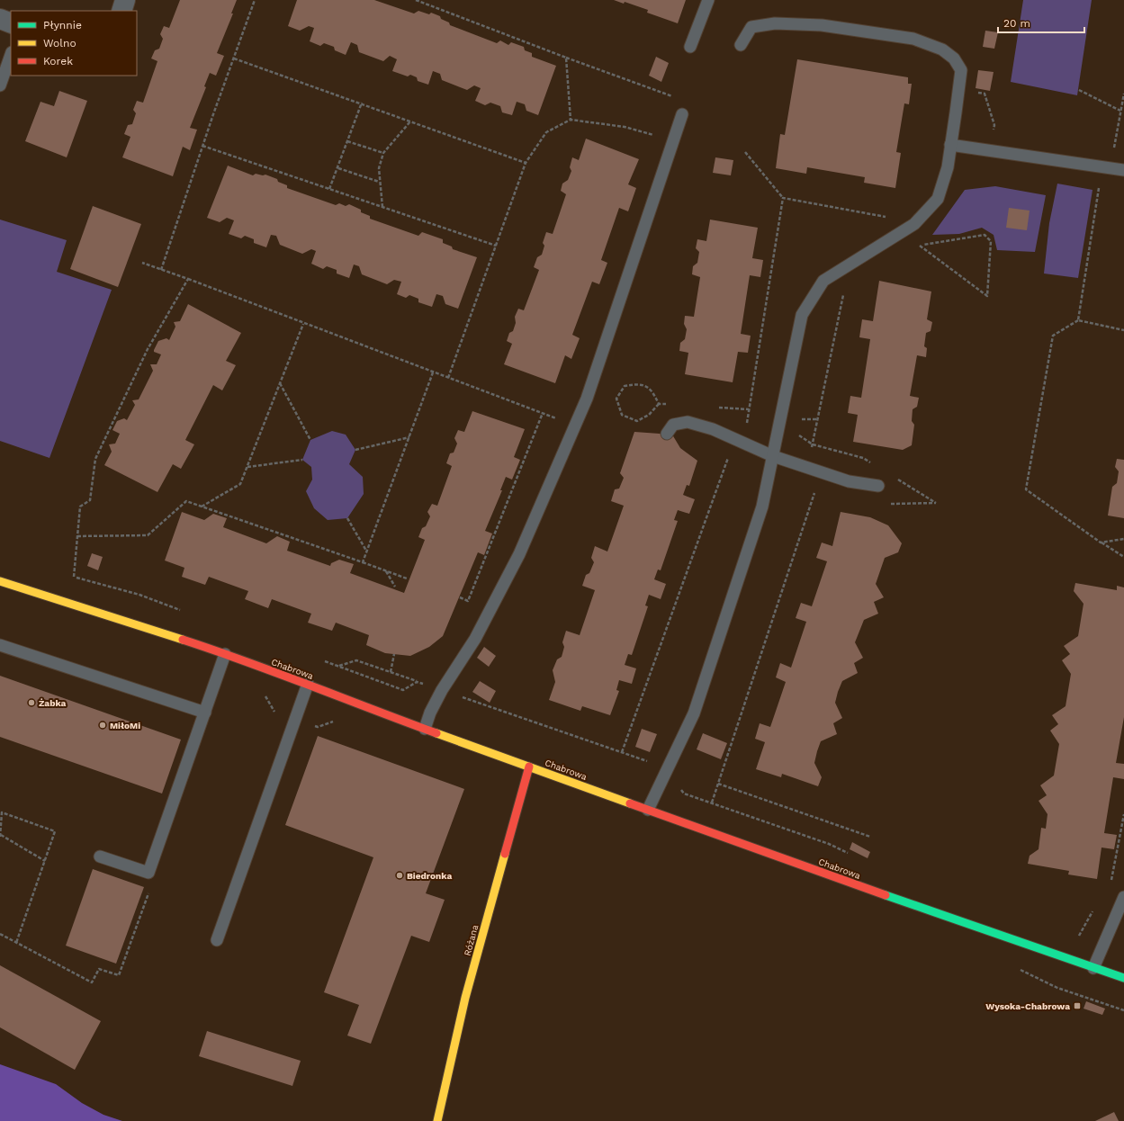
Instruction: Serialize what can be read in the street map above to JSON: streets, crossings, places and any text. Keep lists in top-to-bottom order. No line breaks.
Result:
{"streets":{"street":["Chabrowa","Różana"]},"crossings":[["Chabrowa","Różana"]],"places":{"other":["Żabka","MiłoMi","Biedronka"],"transit":["Wysoka-Chabrowa"]},"legend":["Płynnie","Wolno","Korek"],"scale_bar":"20 m"}
